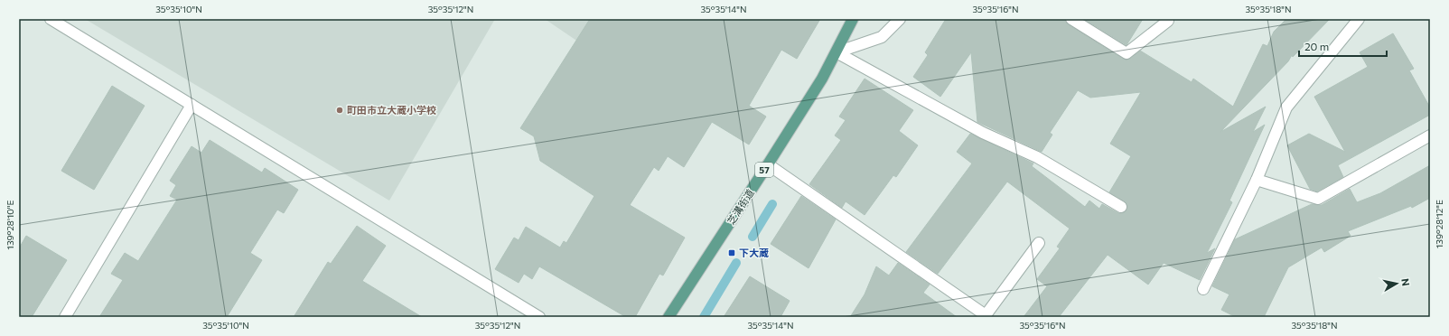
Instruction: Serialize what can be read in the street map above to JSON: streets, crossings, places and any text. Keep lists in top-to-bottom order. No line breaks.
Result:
{"streets":{"main road":["57","芝溝街道"]},"places":{"other":["町田市立大蔵小学校"],"transit":["下大蔵"]},"scale_bar":"20 m","north":"right","coordinates":["35°35'10\"N","35°35'12\"N","35°35'14\"N","35°35'16\"N","35°35'18\"N","139°28'12\"E","139°28'10\"E"]}
